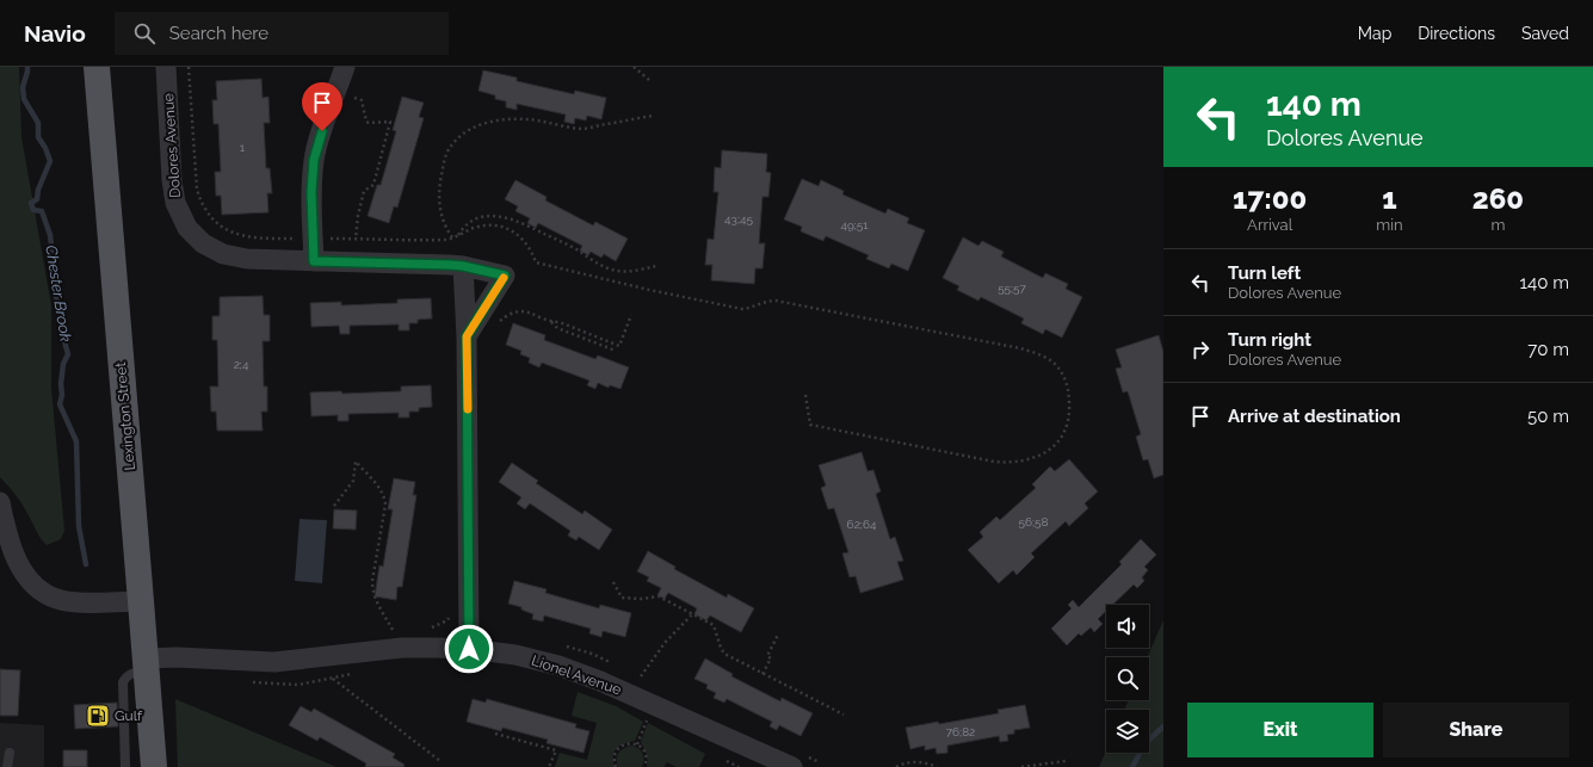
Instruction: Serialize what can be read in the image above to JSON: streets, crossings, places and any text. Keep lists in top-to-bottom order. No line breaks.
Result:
{"streets":{"main road":["Lexington Street"],"street":["Dolores Avenue","Lionel Avenue"]},"crossings":[["Lexington Street","Lionel Avenue"]],"water":["Chester Brook"],"places":{"fuel station":["Gulf"]},"house_numbers":["1","43;45","49;51","55;57","2;4","56;58","62;64","76;82"],"page":{"header":"Navio","search":"Search here","nav":["Map","Directions","Saved"],"turn":["140 m","Dolores Avenue"],"eta":["17:00","Arrival","1","min","260","m"],"list":[{"name":"Turn left","note":"Dolores Avenue","value":"140 m"},{"name":"Turn right","note":"Dolores Avenue","value":"70 m"},{"name":"Arrive at destination","value":"50 m"}],"buttons":["Exit","Share"]}}
